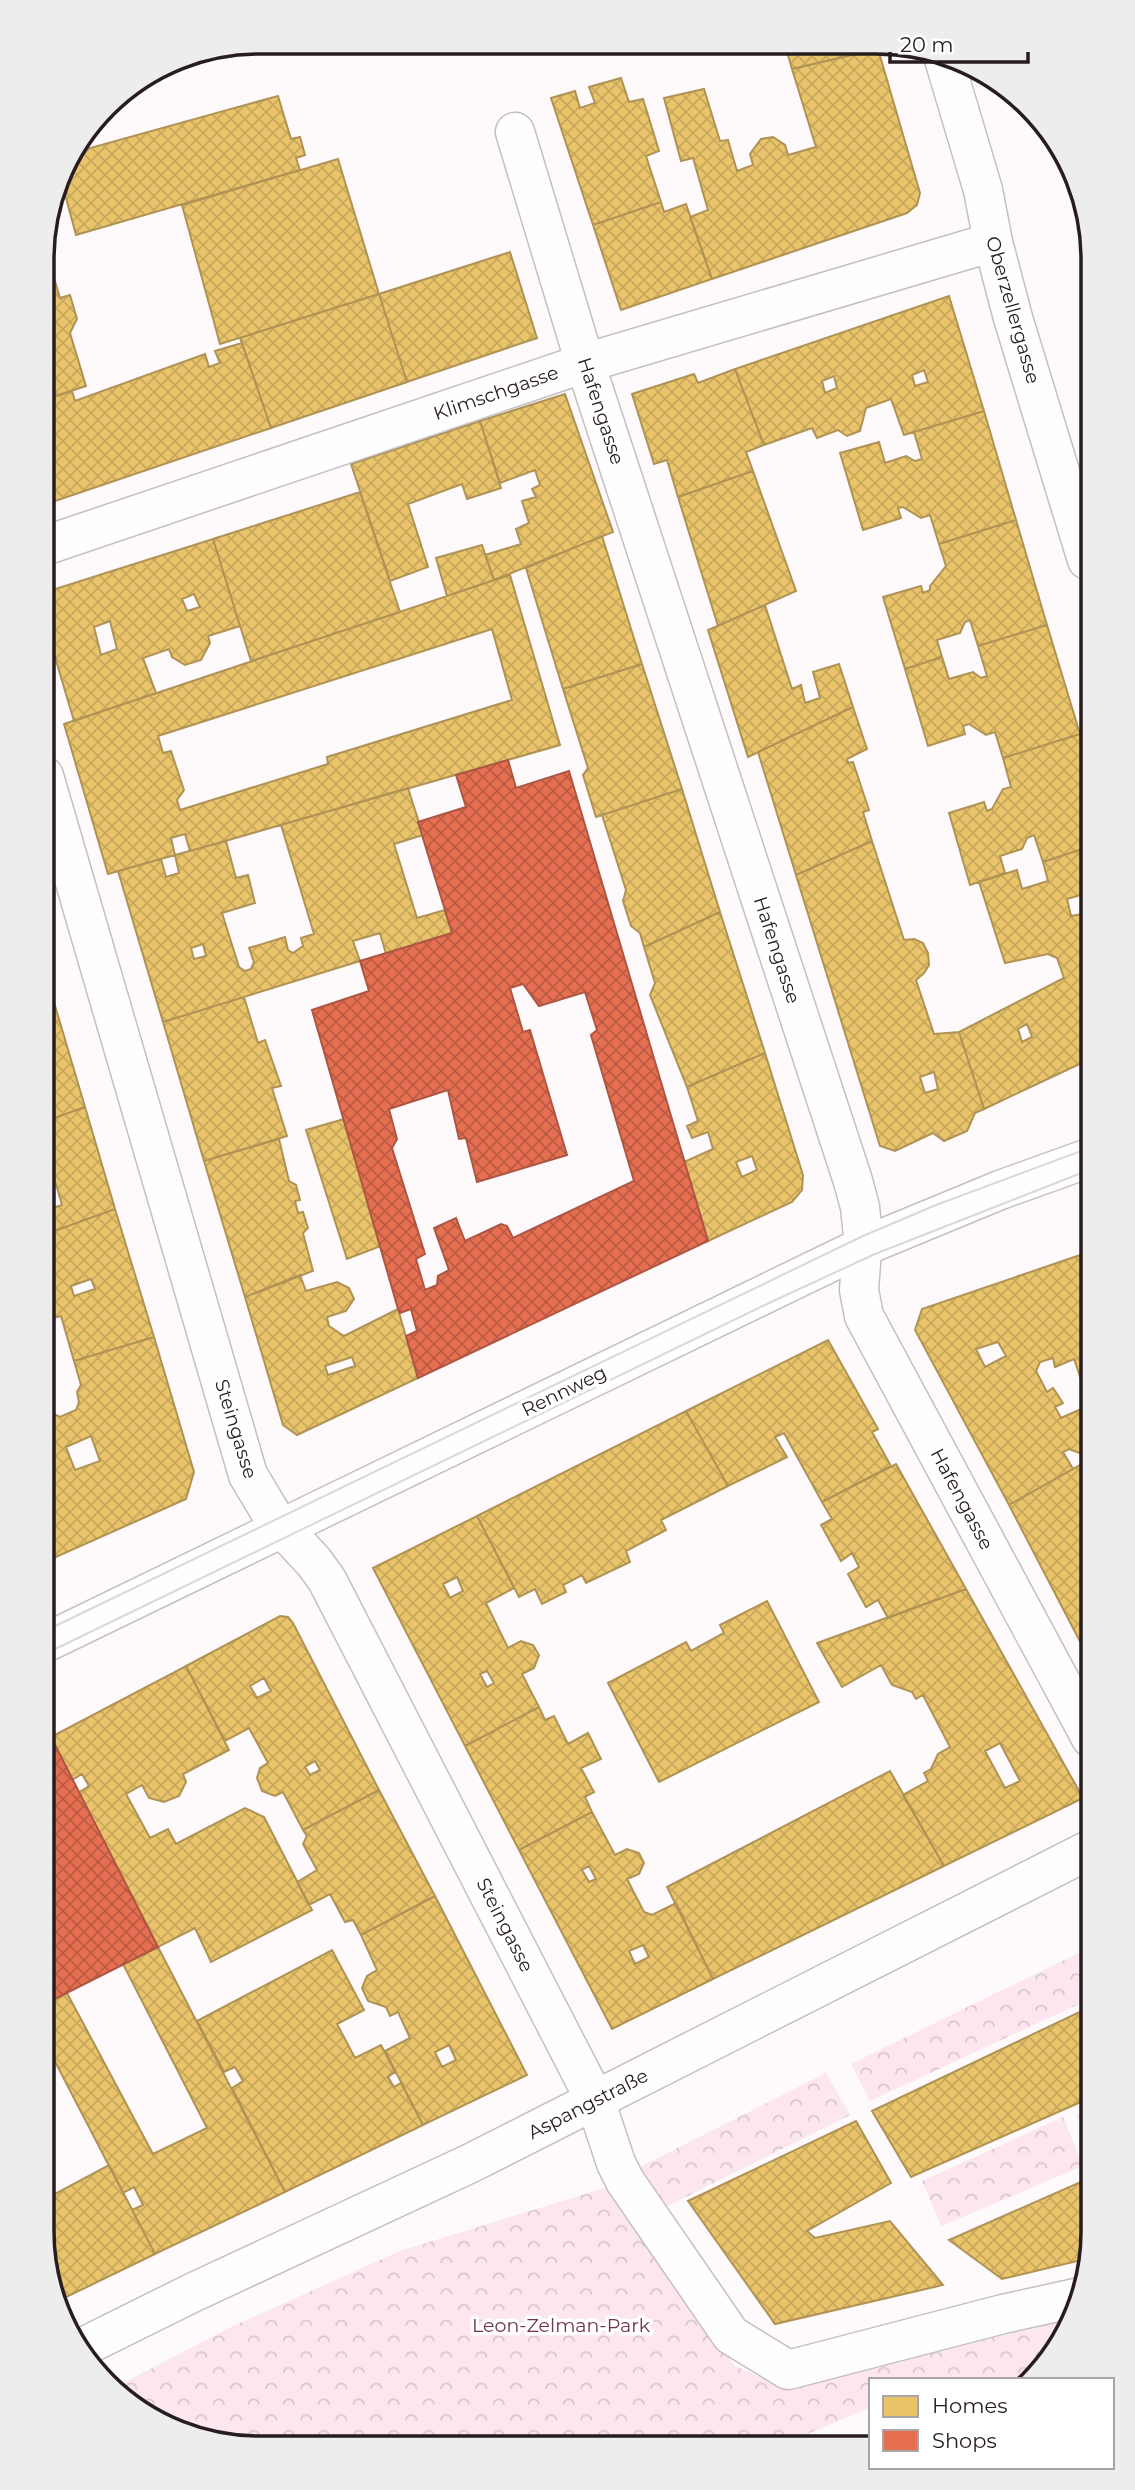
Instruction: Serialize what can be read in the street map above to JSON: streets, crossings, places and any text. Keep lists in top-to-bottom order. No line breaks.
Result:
{"streets":{"street":["Oberzellergasse","Klimschgasse","Hafengasse","Rennweg","Steingasse","Aspangstraße"]},"crossings":[["Oberzellergasse","Klimschgasse"],["Klimschgasse","Hafengasse"],["Hafengasse","Rennweg"],["Rennweg","Steingasse"],["Steingasse","Aspangstraße"]],"parks":["Leon-Zelman-Park"],"legend":["Homes","Shops"],"scale_bar":"20 m"}
